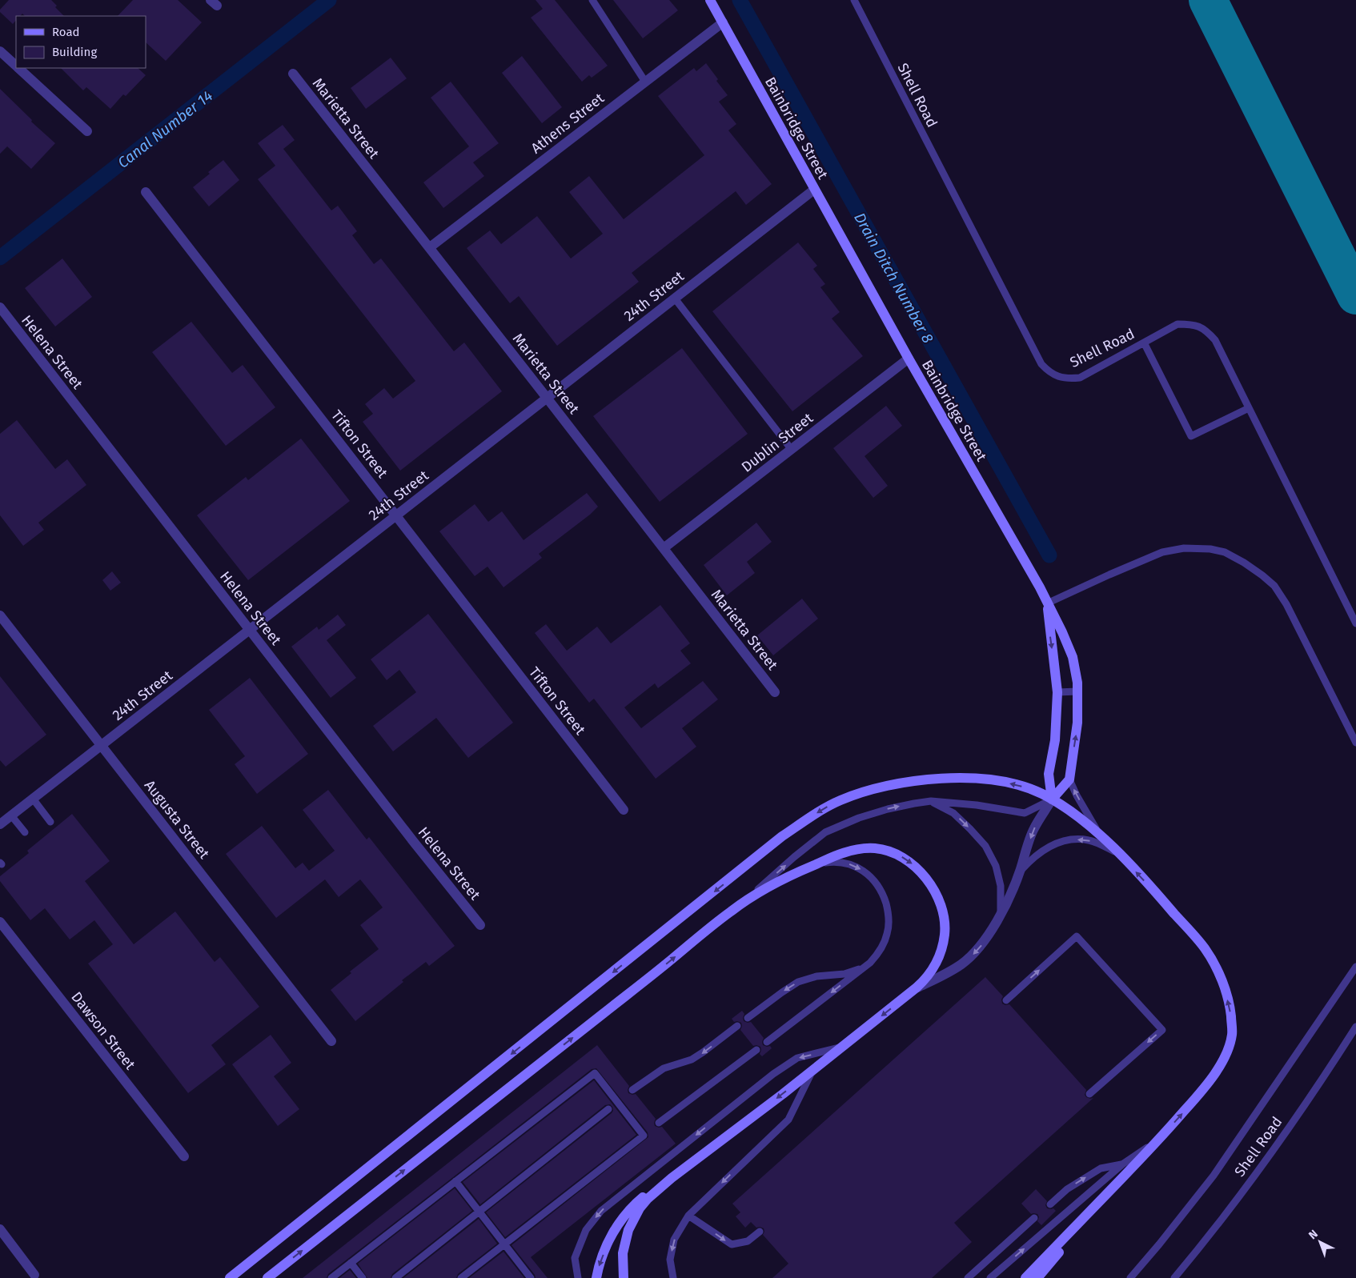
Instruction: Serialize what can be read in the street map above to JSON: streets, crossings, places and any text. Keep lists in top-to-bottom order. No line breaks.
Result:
{"streets":{"main road":["Bainbridge Street"],"street":["Marietta Street","Athens Street","24th Street","Helena Street","Dublin Street","Tifton Street","Augusta Street","Dawson Street"],"lane":["Shell Road"]},"crossings":[["Marietta Street","Athens Street"],["Marietta Street","24th Street"],["Marietta Street","Dublin Street"],["Athens Street","Bainbridge Street"],["Bainbridge Street","24th Street"],["Bainbridge Street","Dublin Street"],["24th Street","Helena Street"],["24th Street","Tifton Street"],["24th Street","Augusta Street"]],"water":["Canal Number 14","Drain Ditch Number 8"],"legend":["Road","Building"],"north":"top left"}
